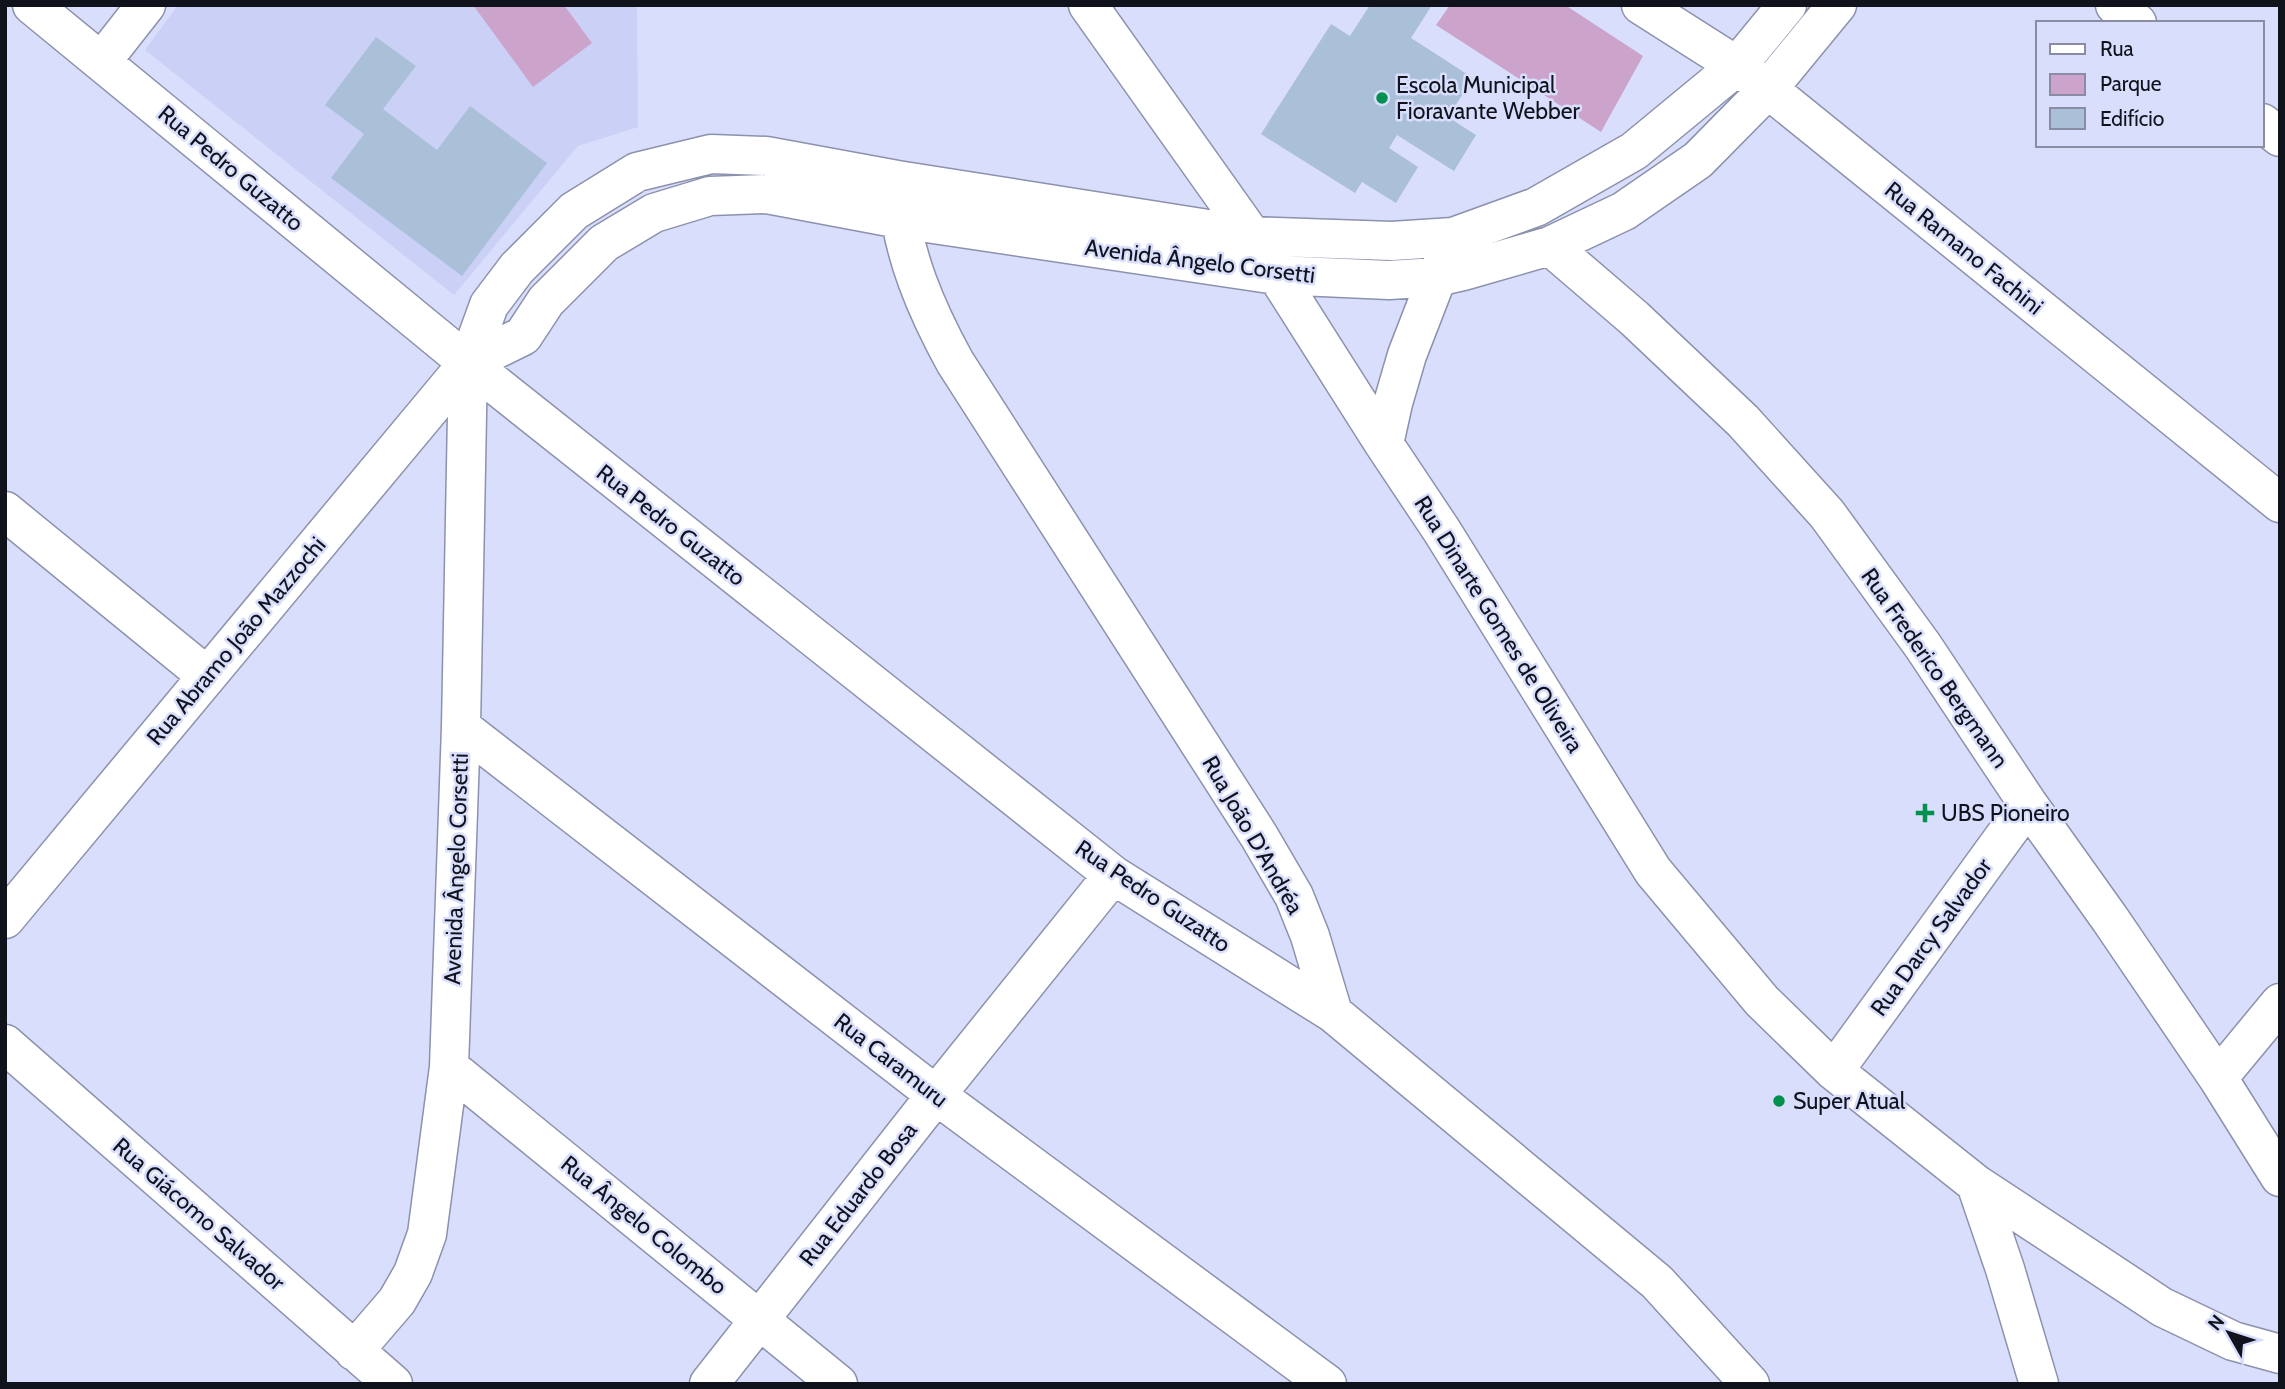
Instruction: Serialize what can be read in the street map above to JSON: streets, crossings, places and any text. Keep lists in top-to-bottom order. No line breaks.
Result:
{"streets":{"street":["Rua Pedro Guzatto","Rua Ramano Fachini","Avenida Ângelo Corsetti","Rua Dinarte Gomes de Oliveira","Rua Abramo João Mazzochi","Rua Frederico Bergmann","Rua João D'Andréa","Rua Darcy Salvador","Rua Caramuru","Rua Eduardo Bosa","Rua Giácomo Salvador","Rua Ângelo Colombo"]},"crossings":[["Rua Pedro Guzatto","Avenida Ângelo Corsetti"],["Rua Pedro Guzatto","Rua Abramo João Mazzochi"],["Rua Pedro Guzatto","Rua João D'Andréa"],["Rua Pedro Guzatto","Rua Eduardo Bosa"],["Rua Ramano Fachini","Avenida Ângelo Corsetti"],["Avenida Ângelo Corsetti","Rua Dinarte Gomes de Oliveira"],["Avenida Ângelo Corsetti","Rua Abramo João Mazzochi"],["Avenida Ângelo Corsetti","Rua Frederico Bergmann"],["Avenida Ângelo Corsetti","Rua João D'Andréa"],["Avenida Ângelo Corsetti","Rua Caramuru"],["Avenida Ângelo Corsetti","Rua Giácomo Salvador"],["Avenida Ângelo Corsetti","Rua Ângelo Colombo"],["Rua Dinarte Gomes de Oliveira","Rua Darcy Salvador"],["Rua Frederico Bergmann","Rua Darcy Salvador"],["Rua Caramuru","Rua Eduardo Bosa"],["Rua Eduardo Bosa","Rua Ângelo Colombo"]],"places":{"other":["Escola Municipal Fioravante Webber","Super Atual"],"health":["UBS Pioneiro"]},"legend":["Rua","Parque","Edifício"],"north":"top left"}
